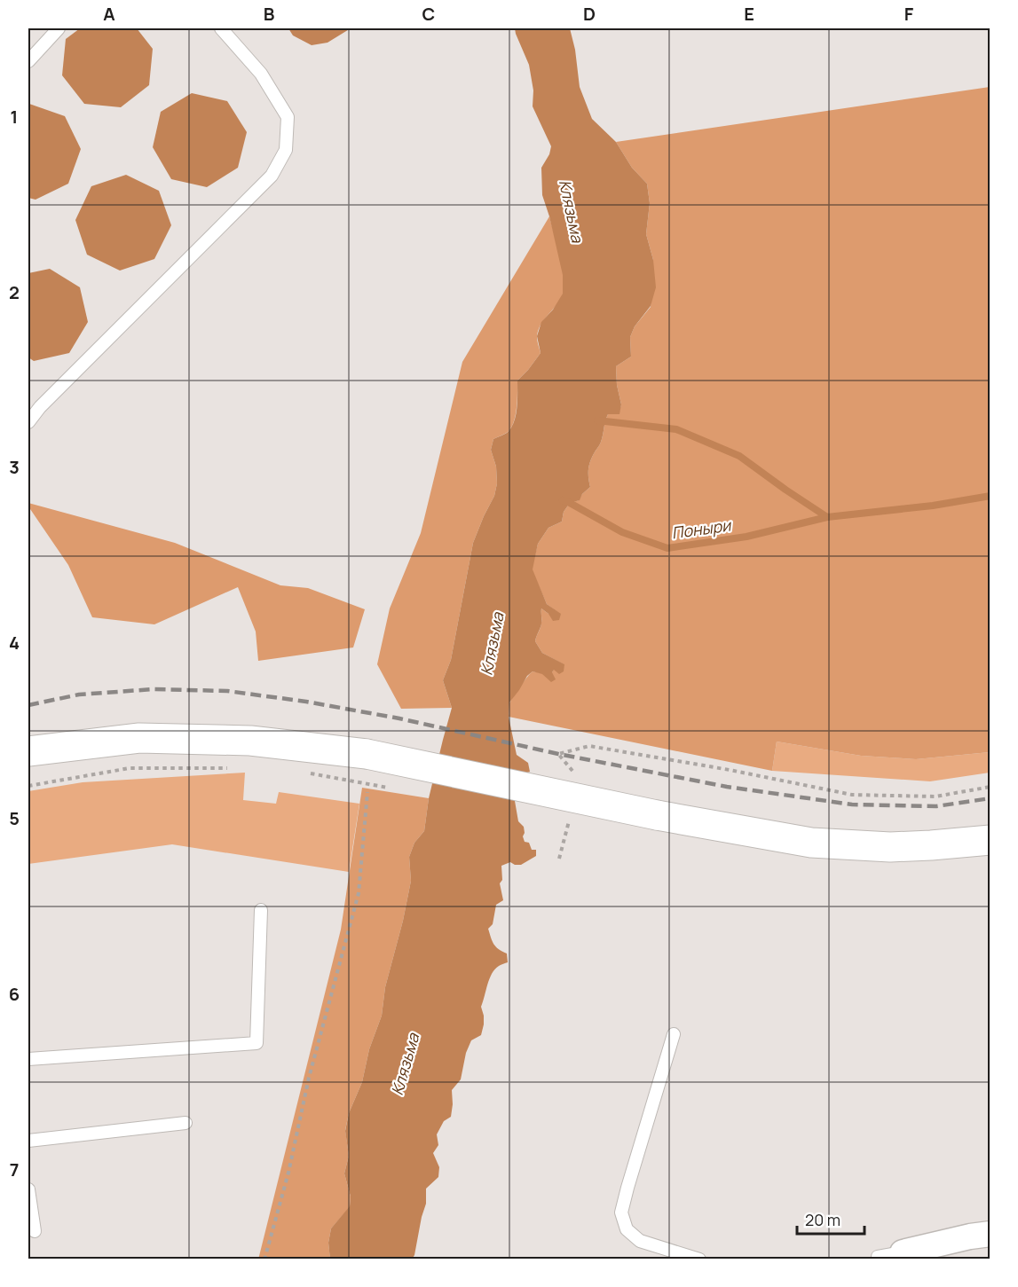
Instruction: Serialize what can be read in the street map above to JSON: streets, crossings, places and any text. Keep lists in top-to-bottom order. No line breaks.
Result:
{"water":["Клязьма","Поныри"],"scale_bar":"20 m","grid":{"columns":["A","B","C","D","E","F"],"rows":["1","2","3","4","5","6","7"]}}
